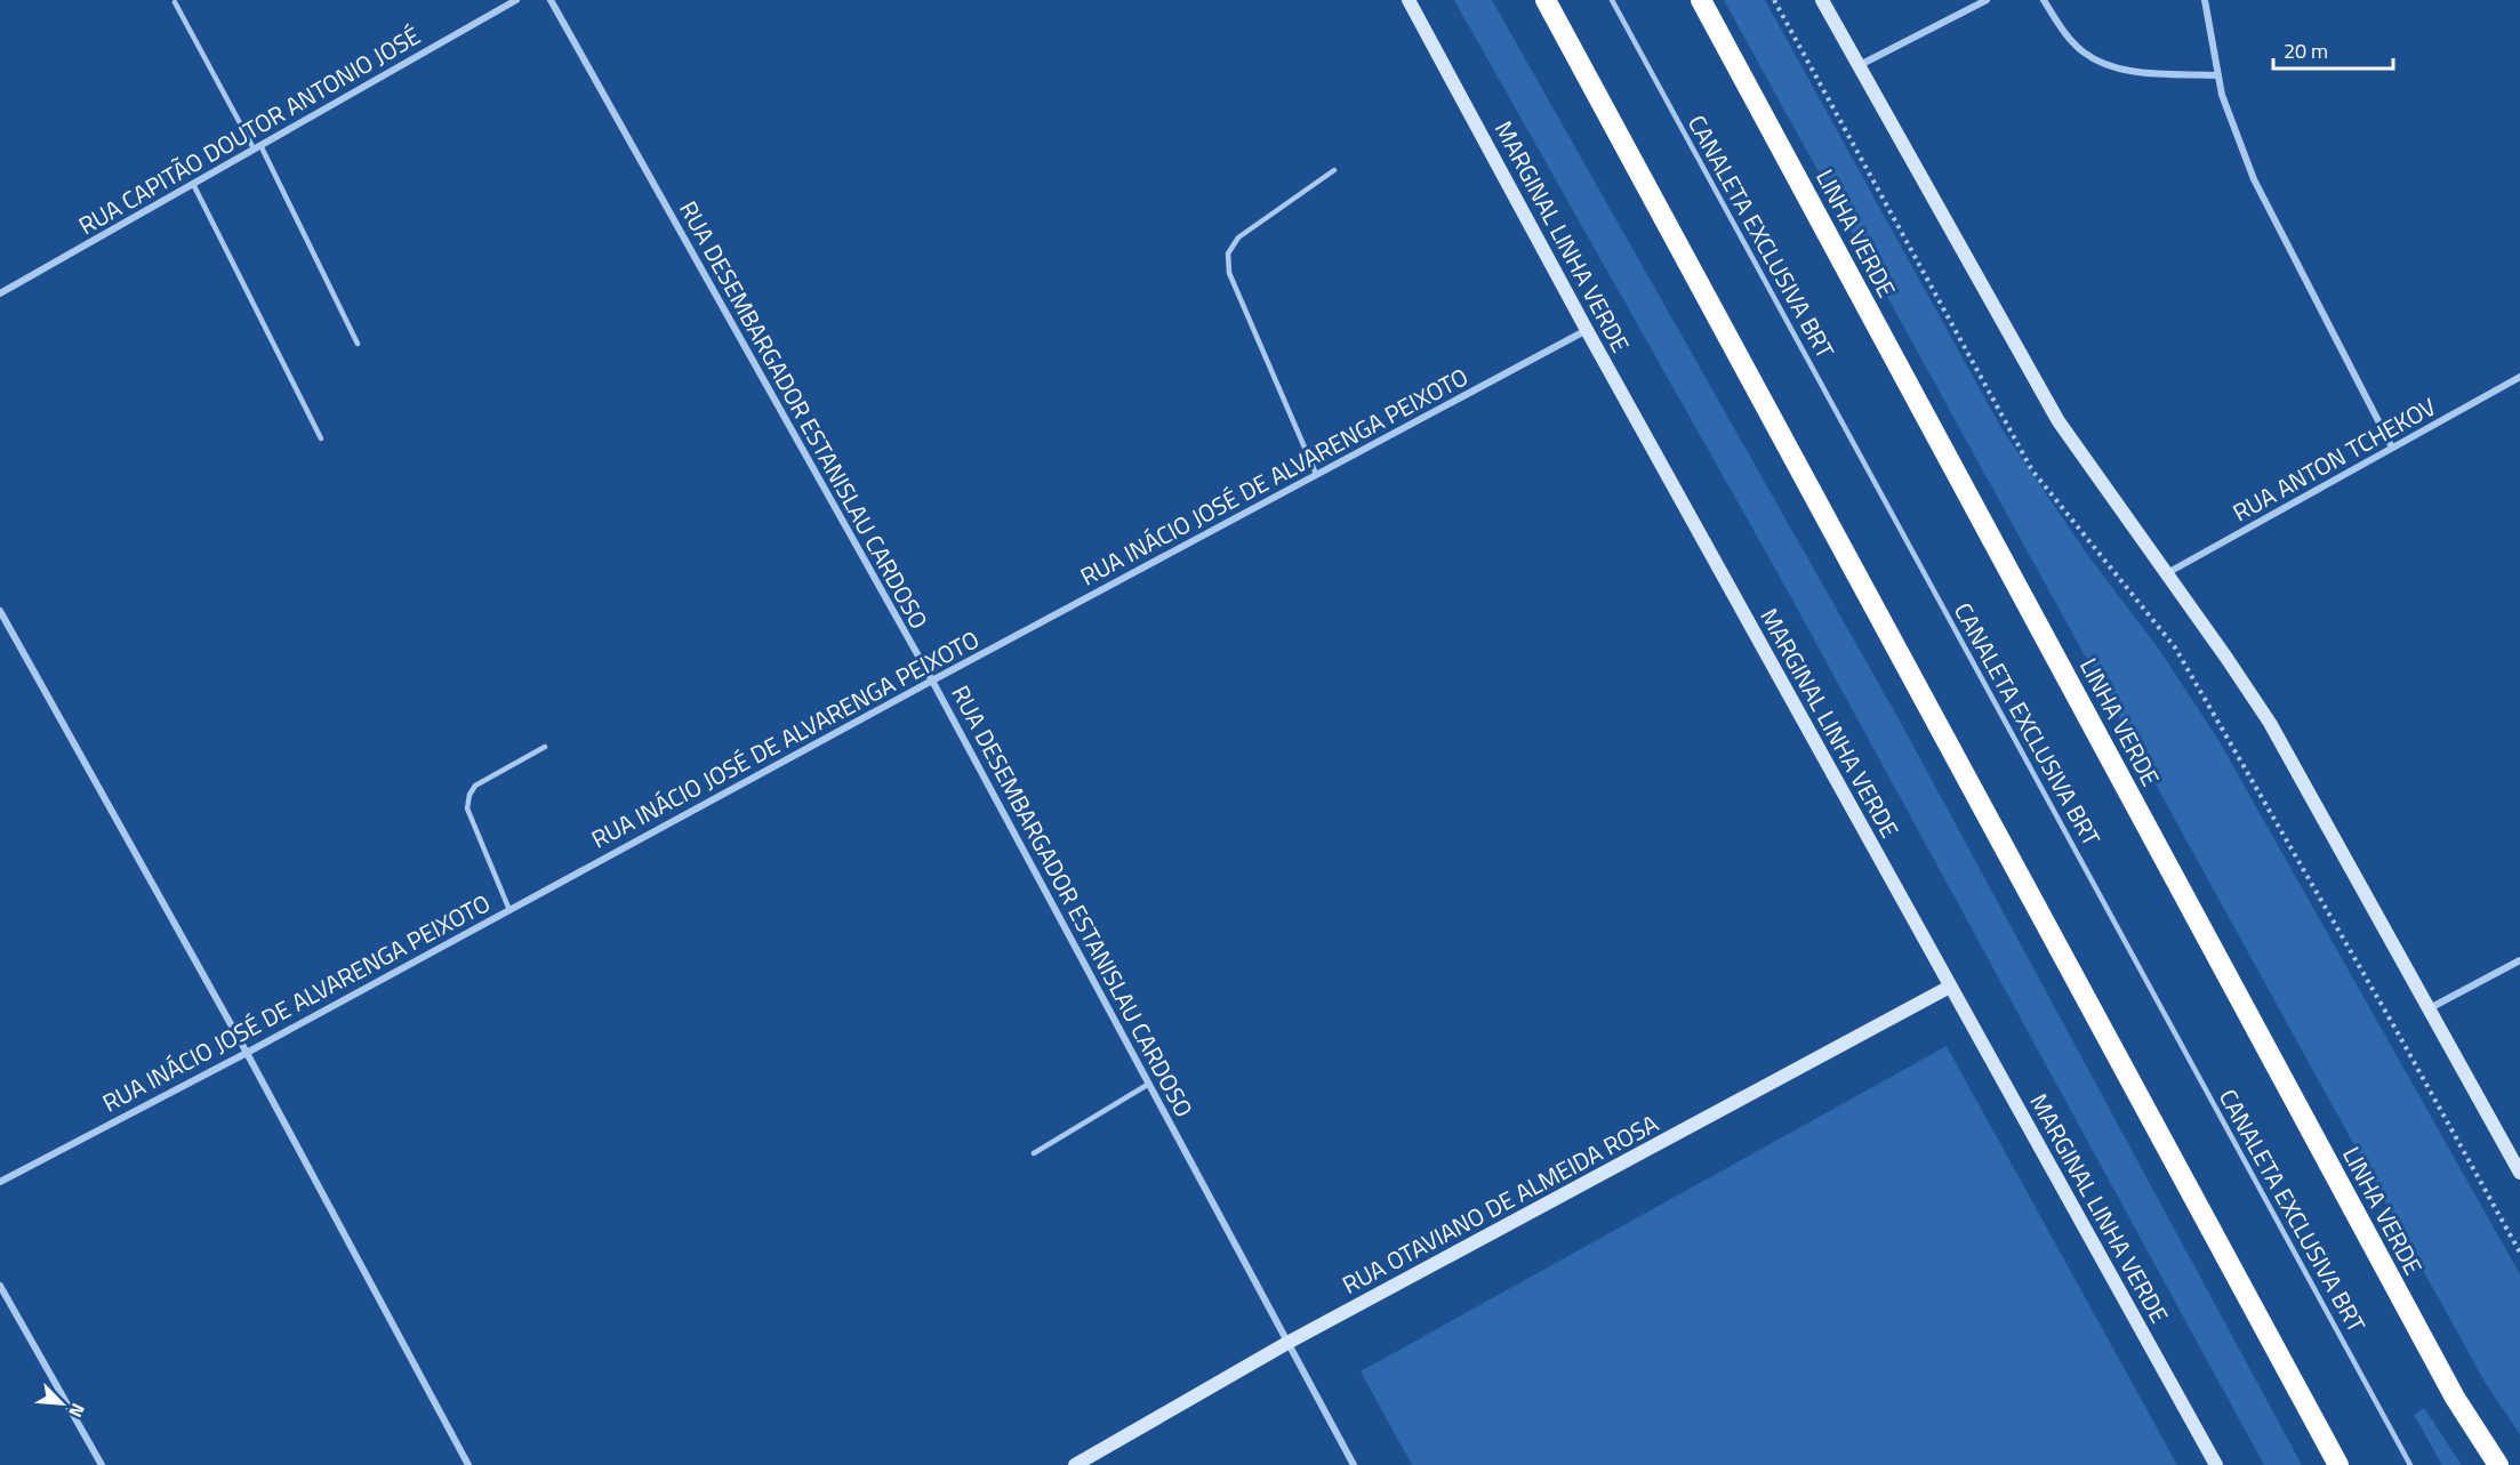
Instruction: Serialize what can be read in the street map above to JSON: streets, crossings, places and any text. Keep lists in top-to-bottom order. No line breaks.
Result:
{"streets":{"highway":["LINHA VERDE"],"main road":["MARGINAL LINHA VERDE","RUA OTAVIANO DE ALMEIDA ROSA"],"street":["RUA CAPITÃO DOUTOR ANTONIO JOSÉ","RUA DESEMBARGADOR ESTANISLAU CARDOSO","RUA ANTON TCHEKOV","RUA INÁCIO JOSÉ DE ALVARENGA PEIXOTO"],"lane":["CANALETA EXCLUSIVA BRT"]},"crossings":[["MARGINAL LINHA VERDE","RUA INÁCIO JOSÉ DE ALVARENGA PEIXOTO"],["MARGINAL LINHA VERDE","RUA OTAVIANO DE ALMEIDA ROSA"],["RUA DESEMBARGADOR ESTANISLAU CARDOSO","RUA INÁCIO JOSÉ DE ALVARENGA PEIXOTO"],["RUA DESEMBARGADOR ESTANISLAU CARDOSO","RUA OTAVIANO DE ALMEIDA ROSA"]],"scale_bar":"20 m","north":"bottom right"}
